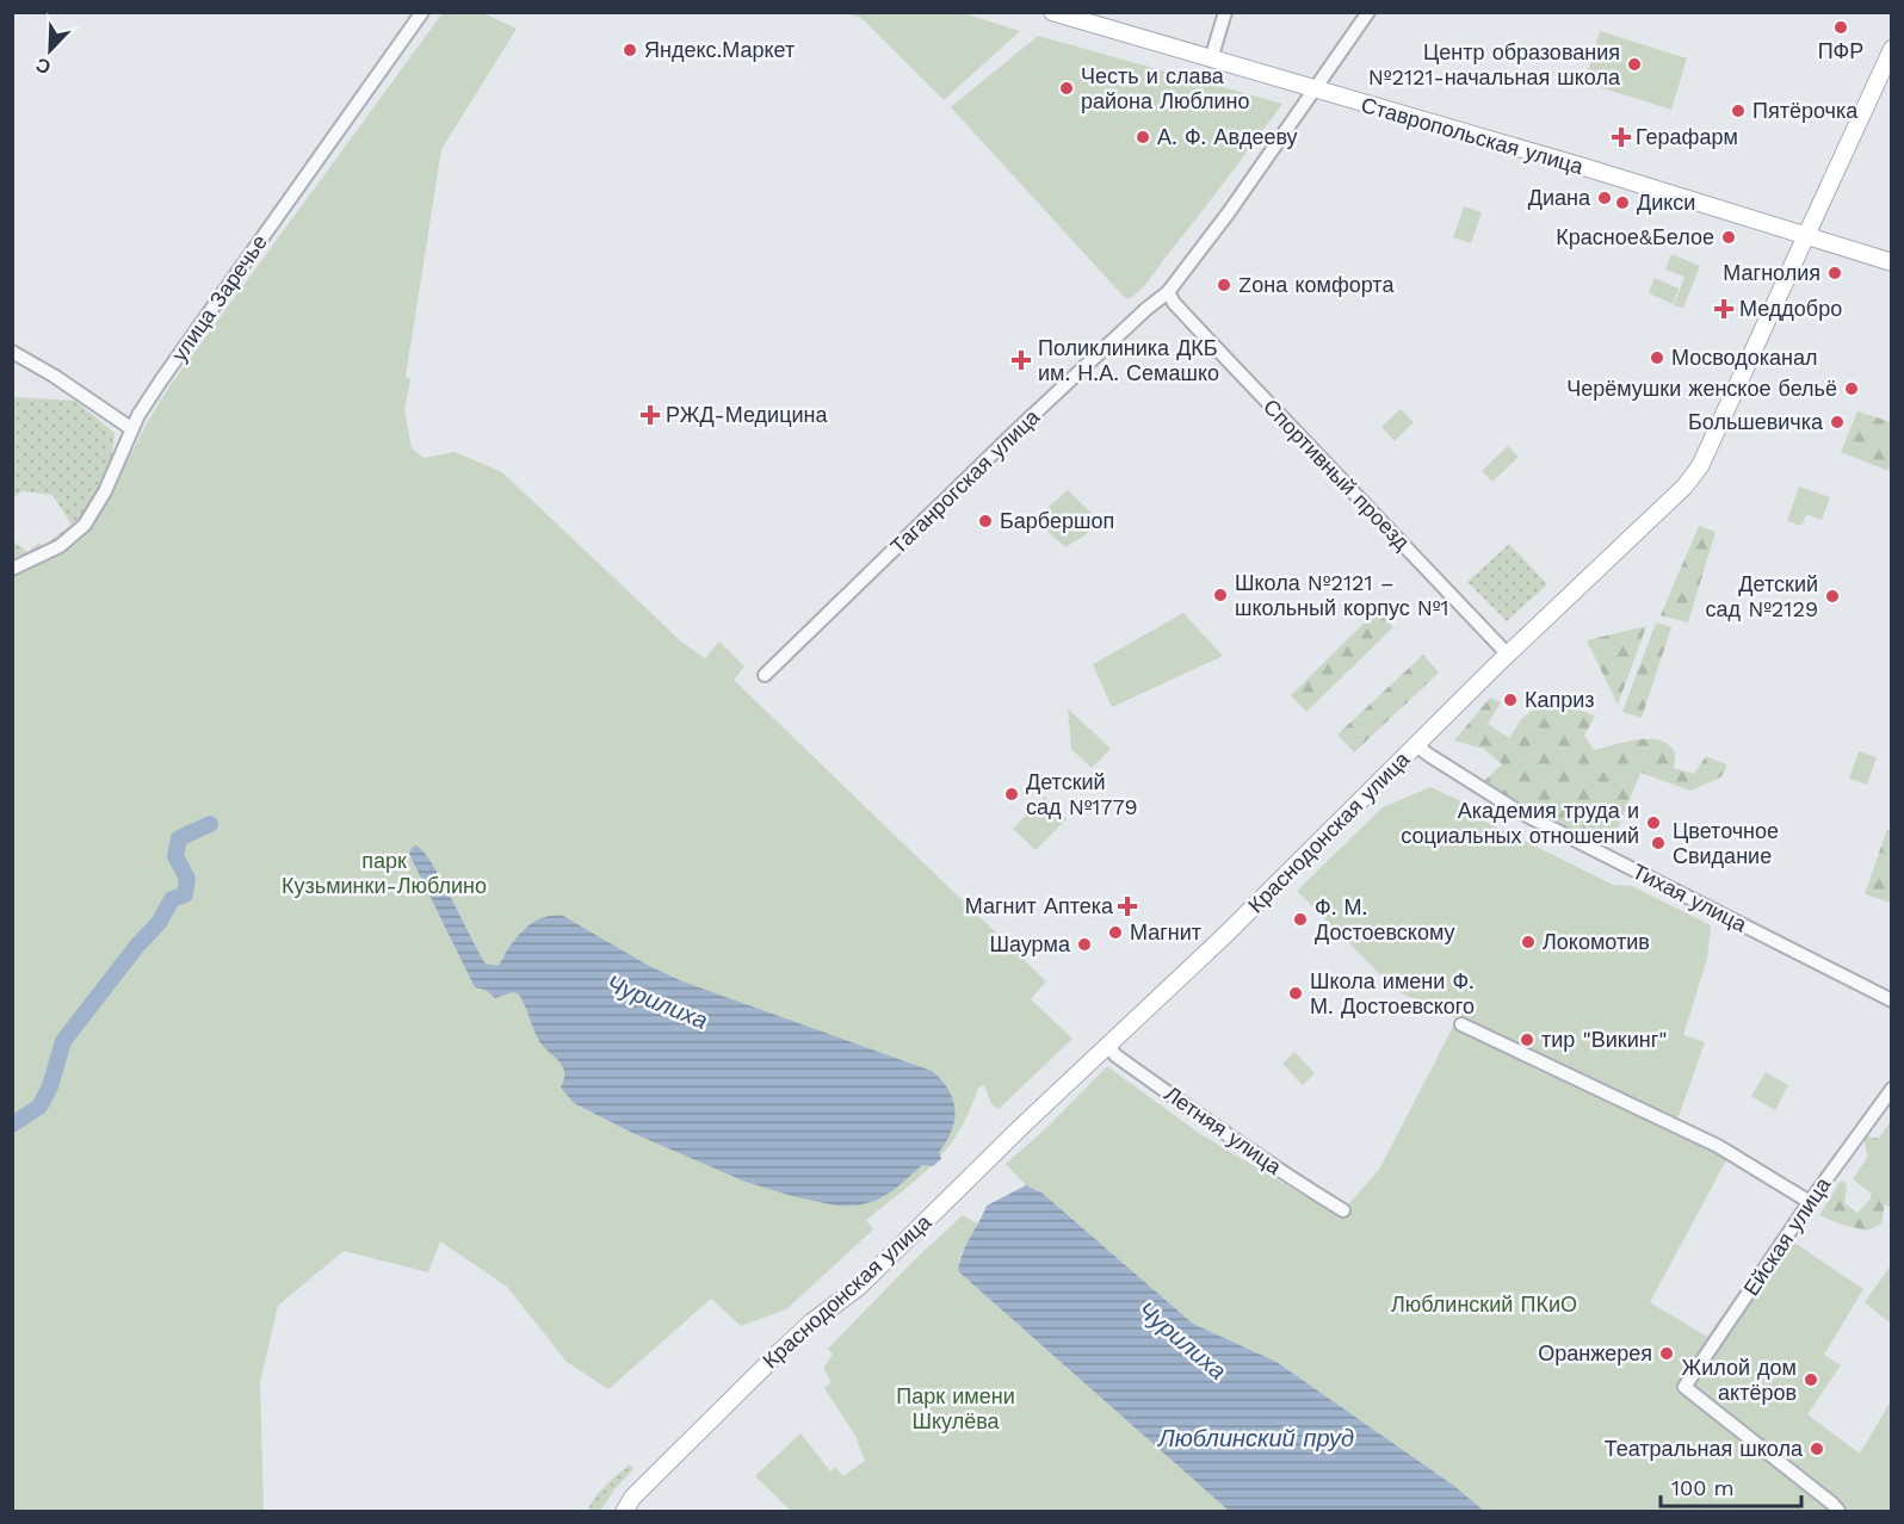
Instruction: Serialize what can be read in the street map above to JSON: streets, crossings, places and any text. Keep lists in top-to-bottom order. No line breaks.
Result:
{"streets":{"main road":["Ставропольская улица","Краснодонская улица"],"street":["улица Заречье","Спортивный проезд","Таганрогская улица","Тихая улица","Летняя улица","Ейская улица"]},"crossings":[["Ставропольская улица","Таганрогская улица"],["Ставропольская улица","Краснодонская улица"],["Спортивный проезд","Таганрогская улица"],["Спортивный проезд","Краснодонская улица"],["Краснодонская улица","Тихая улица"],["Краснодонская улица","Летняя улица"]],"water":["Чурилиха","Люблинский пруд"],"parks":["парк Кузьминки-Люблино","Люблинский ПКиО","Парк имени Шкулёва"],"places":{"other":["ПФР","Яндекс.Маркет","Центр образования №2121-начальная школа","Честь и слава района Люблино","Пятёрочка","А. Ф. Авдееву","Диана","Дикси","Красное&Белое","Магнолия","Zона комфорта","Мосводоканал","Черёмушки женское бельё","Большевичка","Барбершоп","Школа №2121 – школьный корпус №1","Детский сад №2129","Каприз","Детский сад №1779","Академия труда и социальных отношений","Цветочное Свидание","Ф. М. Достоевскому","Магнит","Локомотив","Шаурма","Школа имени Ф. М. Достоевского","тир \"Викинг\"","Оранжерея","Жилой дом актёров","Театральная школа"],"health":["Герафарм","Меддобро","Поликлиника ДКБ им. Н.А. Семашко","РЖД-Медицина","Магнит Аптека"]},"scale_bar":"100 m","north":"bottom left"}
